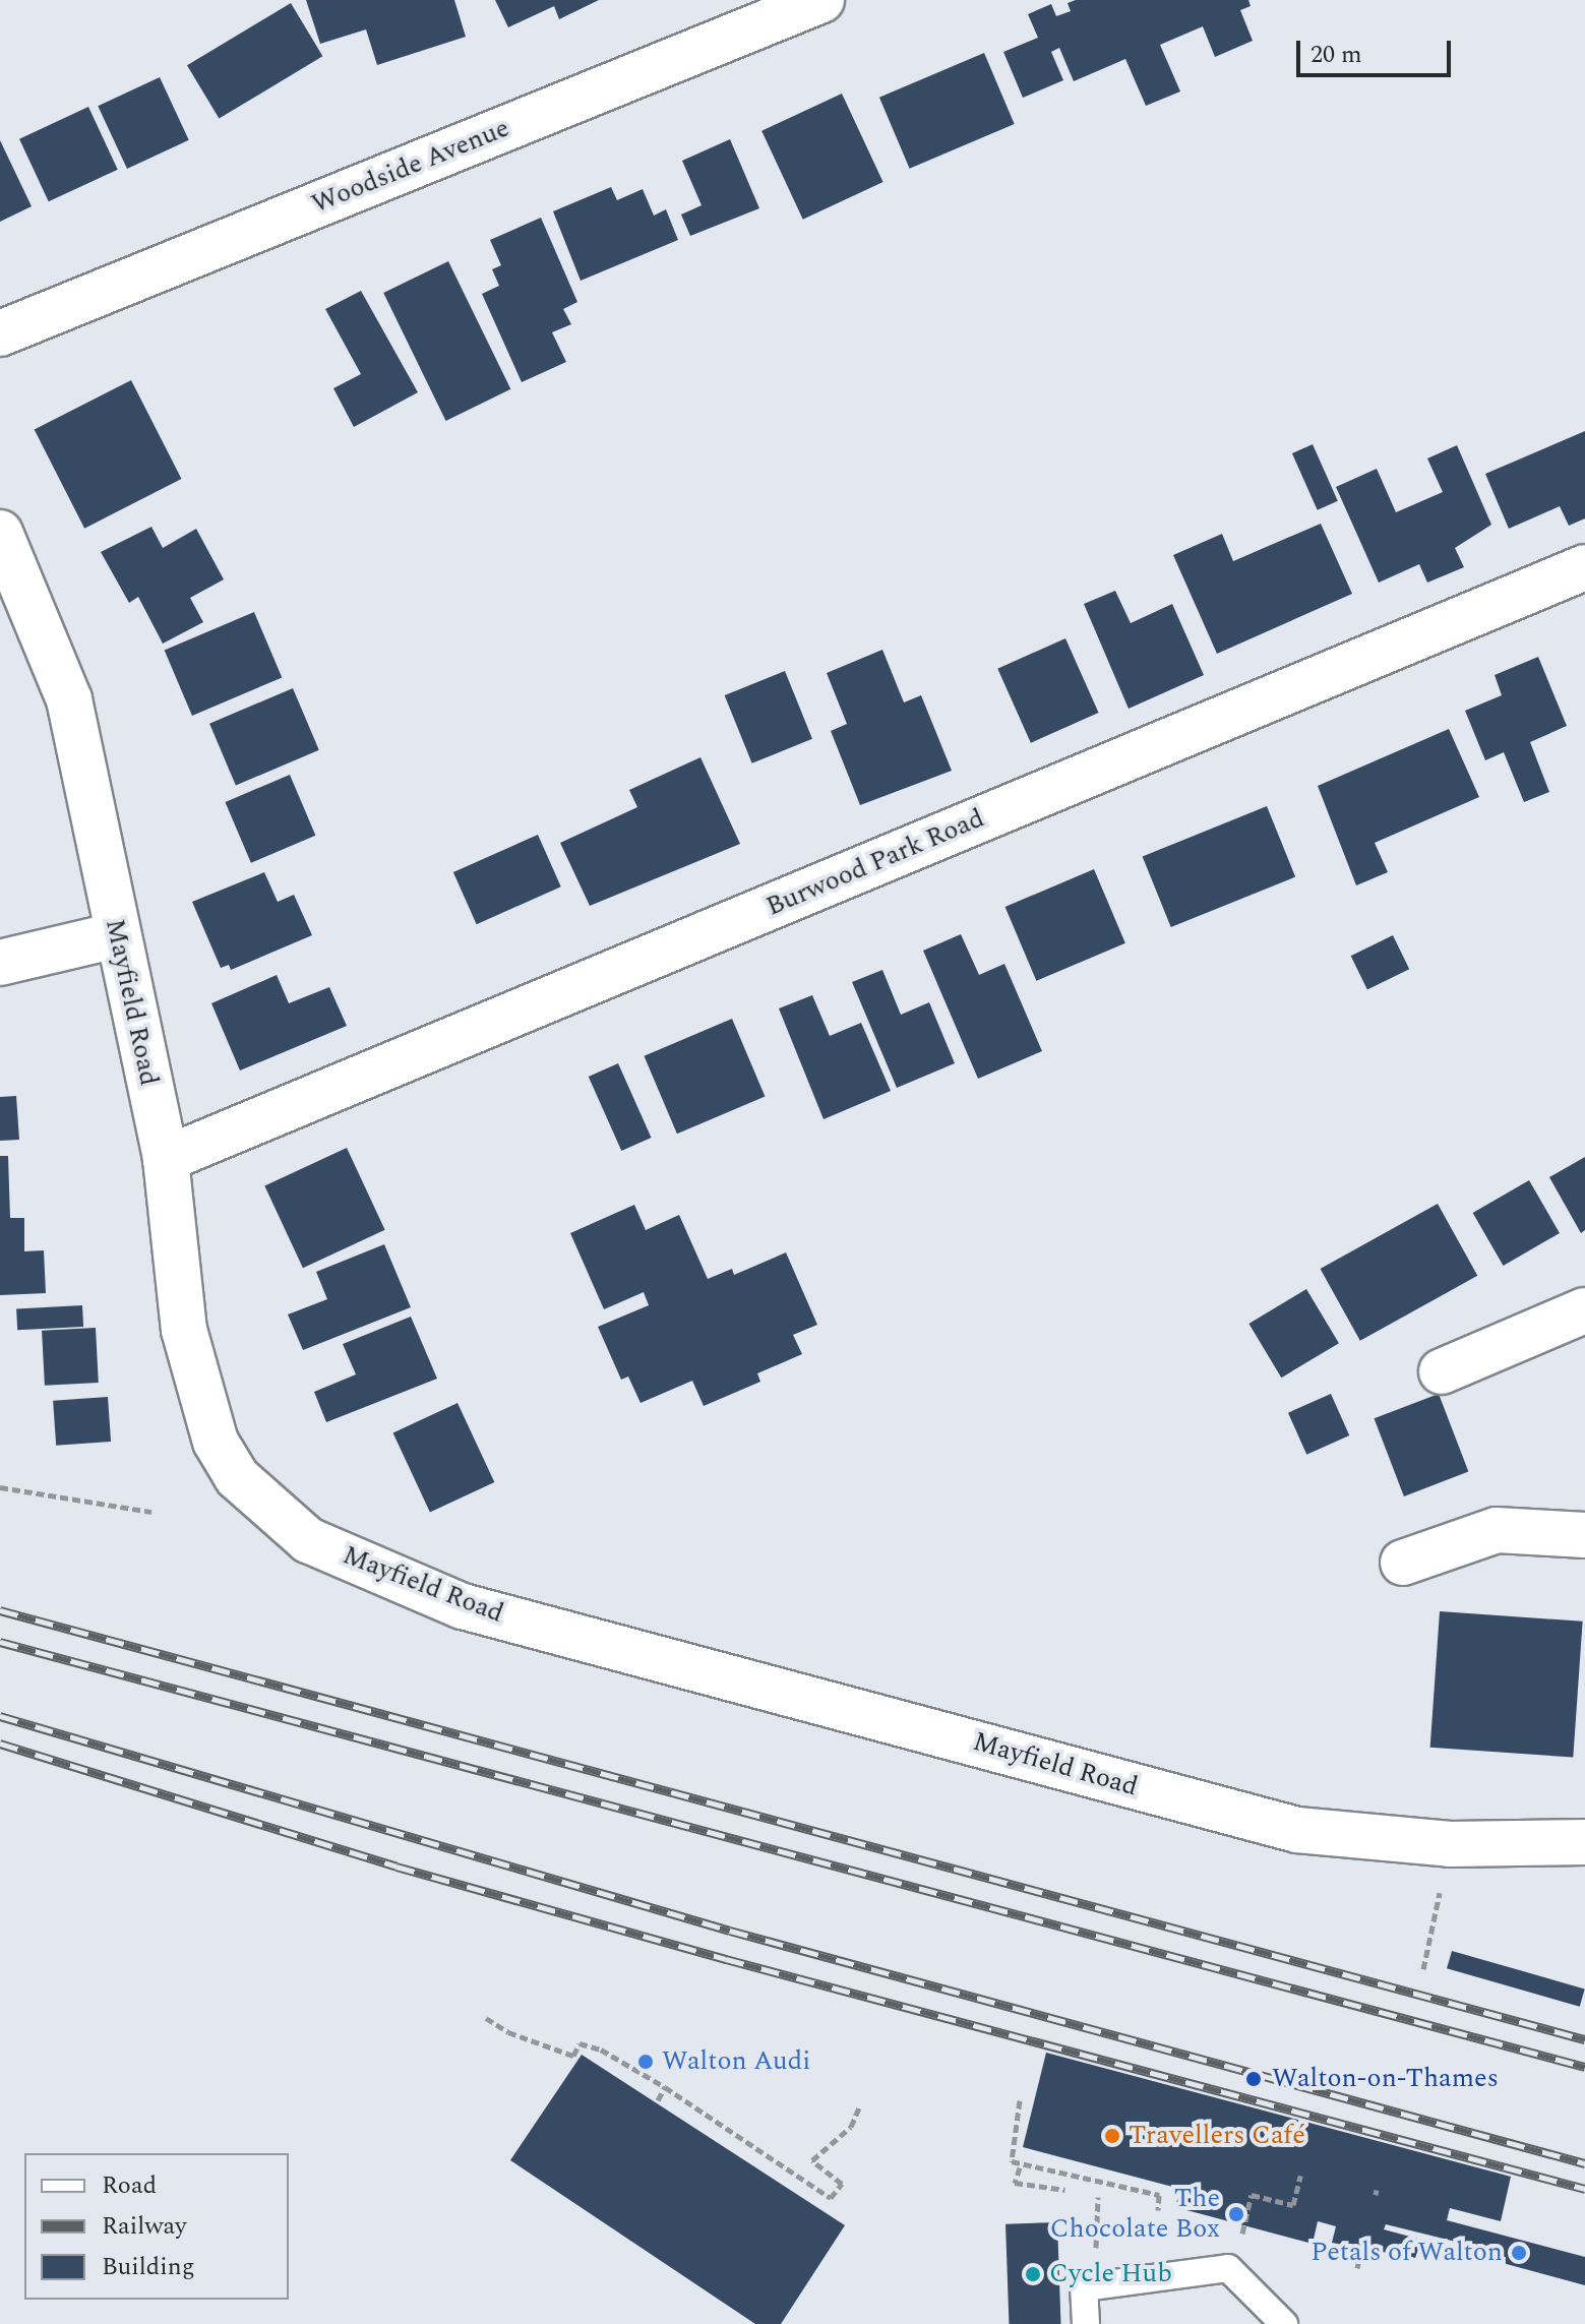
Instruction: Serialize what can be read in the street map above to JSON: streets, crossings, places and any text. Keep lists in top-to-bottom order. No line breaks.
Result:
{"streets":{"street":["Woodside Avenue","Burwood Park Road","Mayfield Road"]},"crossings":[["Burwood Park Road","Mayfield Road"]],"places":["Walton Audi","Walton-on-Thames","Travellers Café","The Chocolate Box","Petals of Walton","Cycle Hub"],"legend":["Road","Railway","Building"],"scale_bar":"20 m"}
